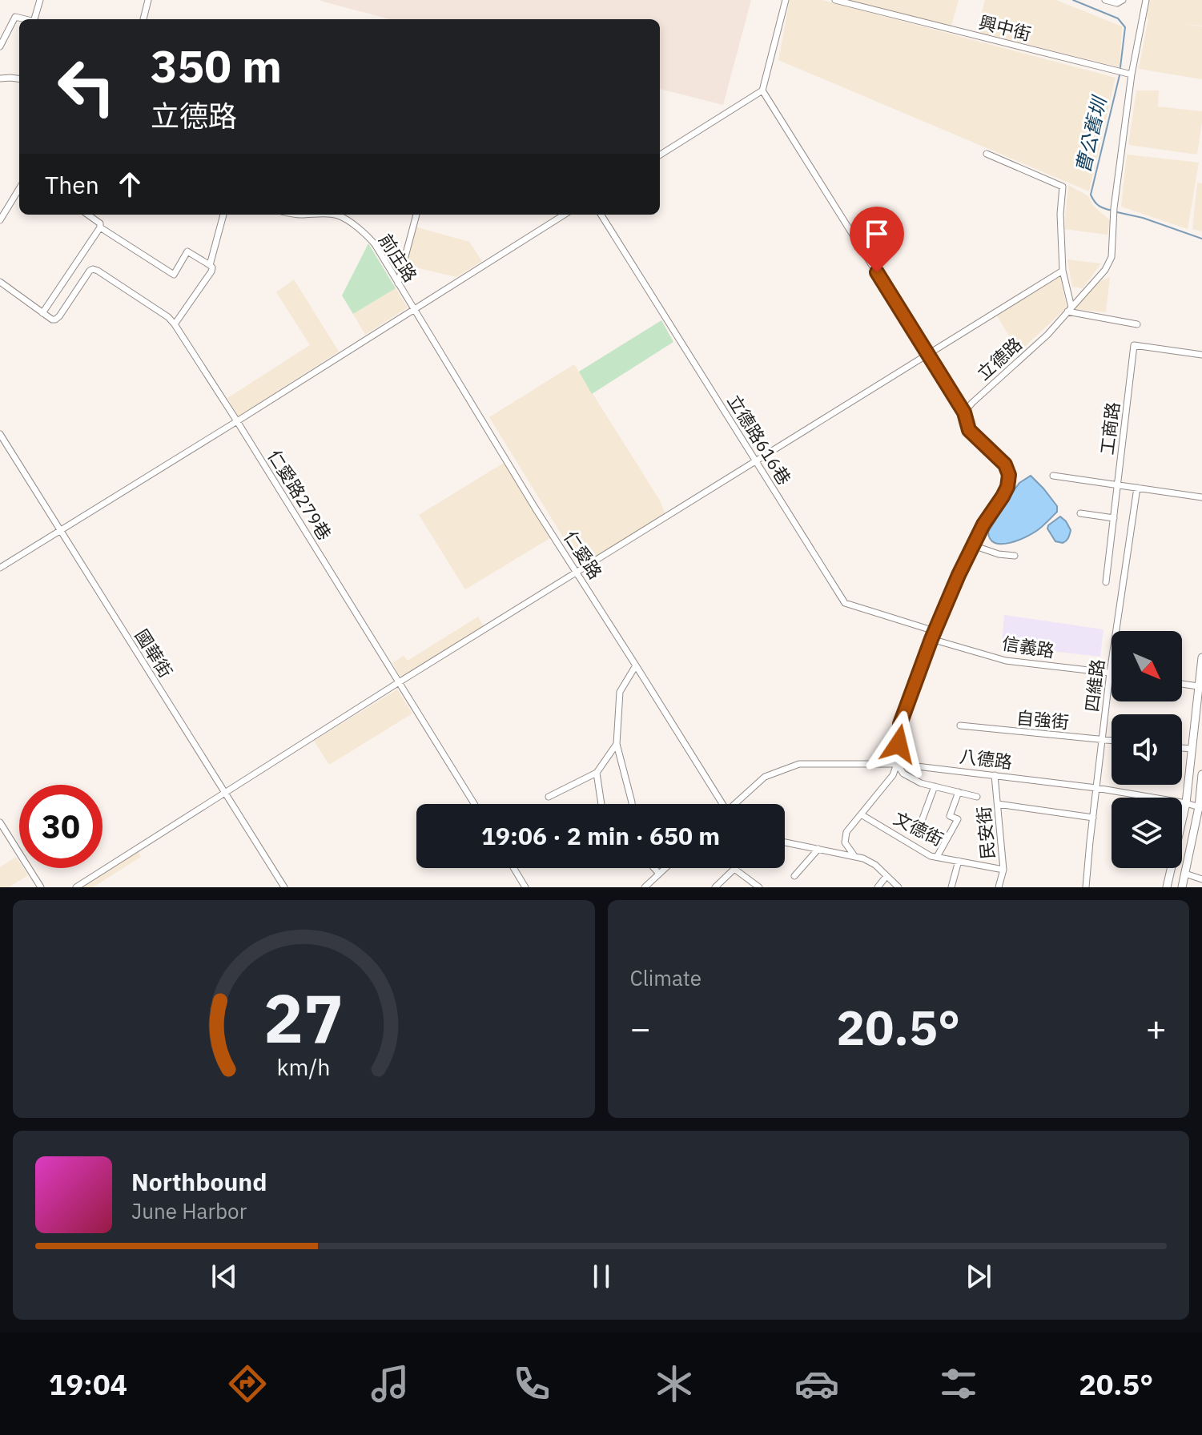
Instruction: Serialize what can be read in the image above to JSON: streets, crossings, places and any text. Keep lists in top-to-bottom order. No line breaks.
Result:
{"streets":{"street":["興中街","前庄路","立德路","工商路","立德路616巷","仁愛路279巷","仁愛路","信義路","國華街","四維路","自強街","八德路","文德街","民安街"]},"crossings":[["興中街","立德路"],["前庄路","仁愛路"],["信義路","四維路"],["四維路","自強街"],["四維路","八德路"],["八德路","民安街"],["文德街","民安街"]],"water":["曹公舊圳"],"north":"bottom right","page":{"turn":["350 m","立德路"],"then":"Then","limit":"30","trip":"19:06 · 2 min · 650 m","tile":"Climate","heat":["−","20.5°","+"],"song":["Northbound","June Harbor"],"tabs":["19:04","20.5°"],"gauge":["27","km/h"]}}
